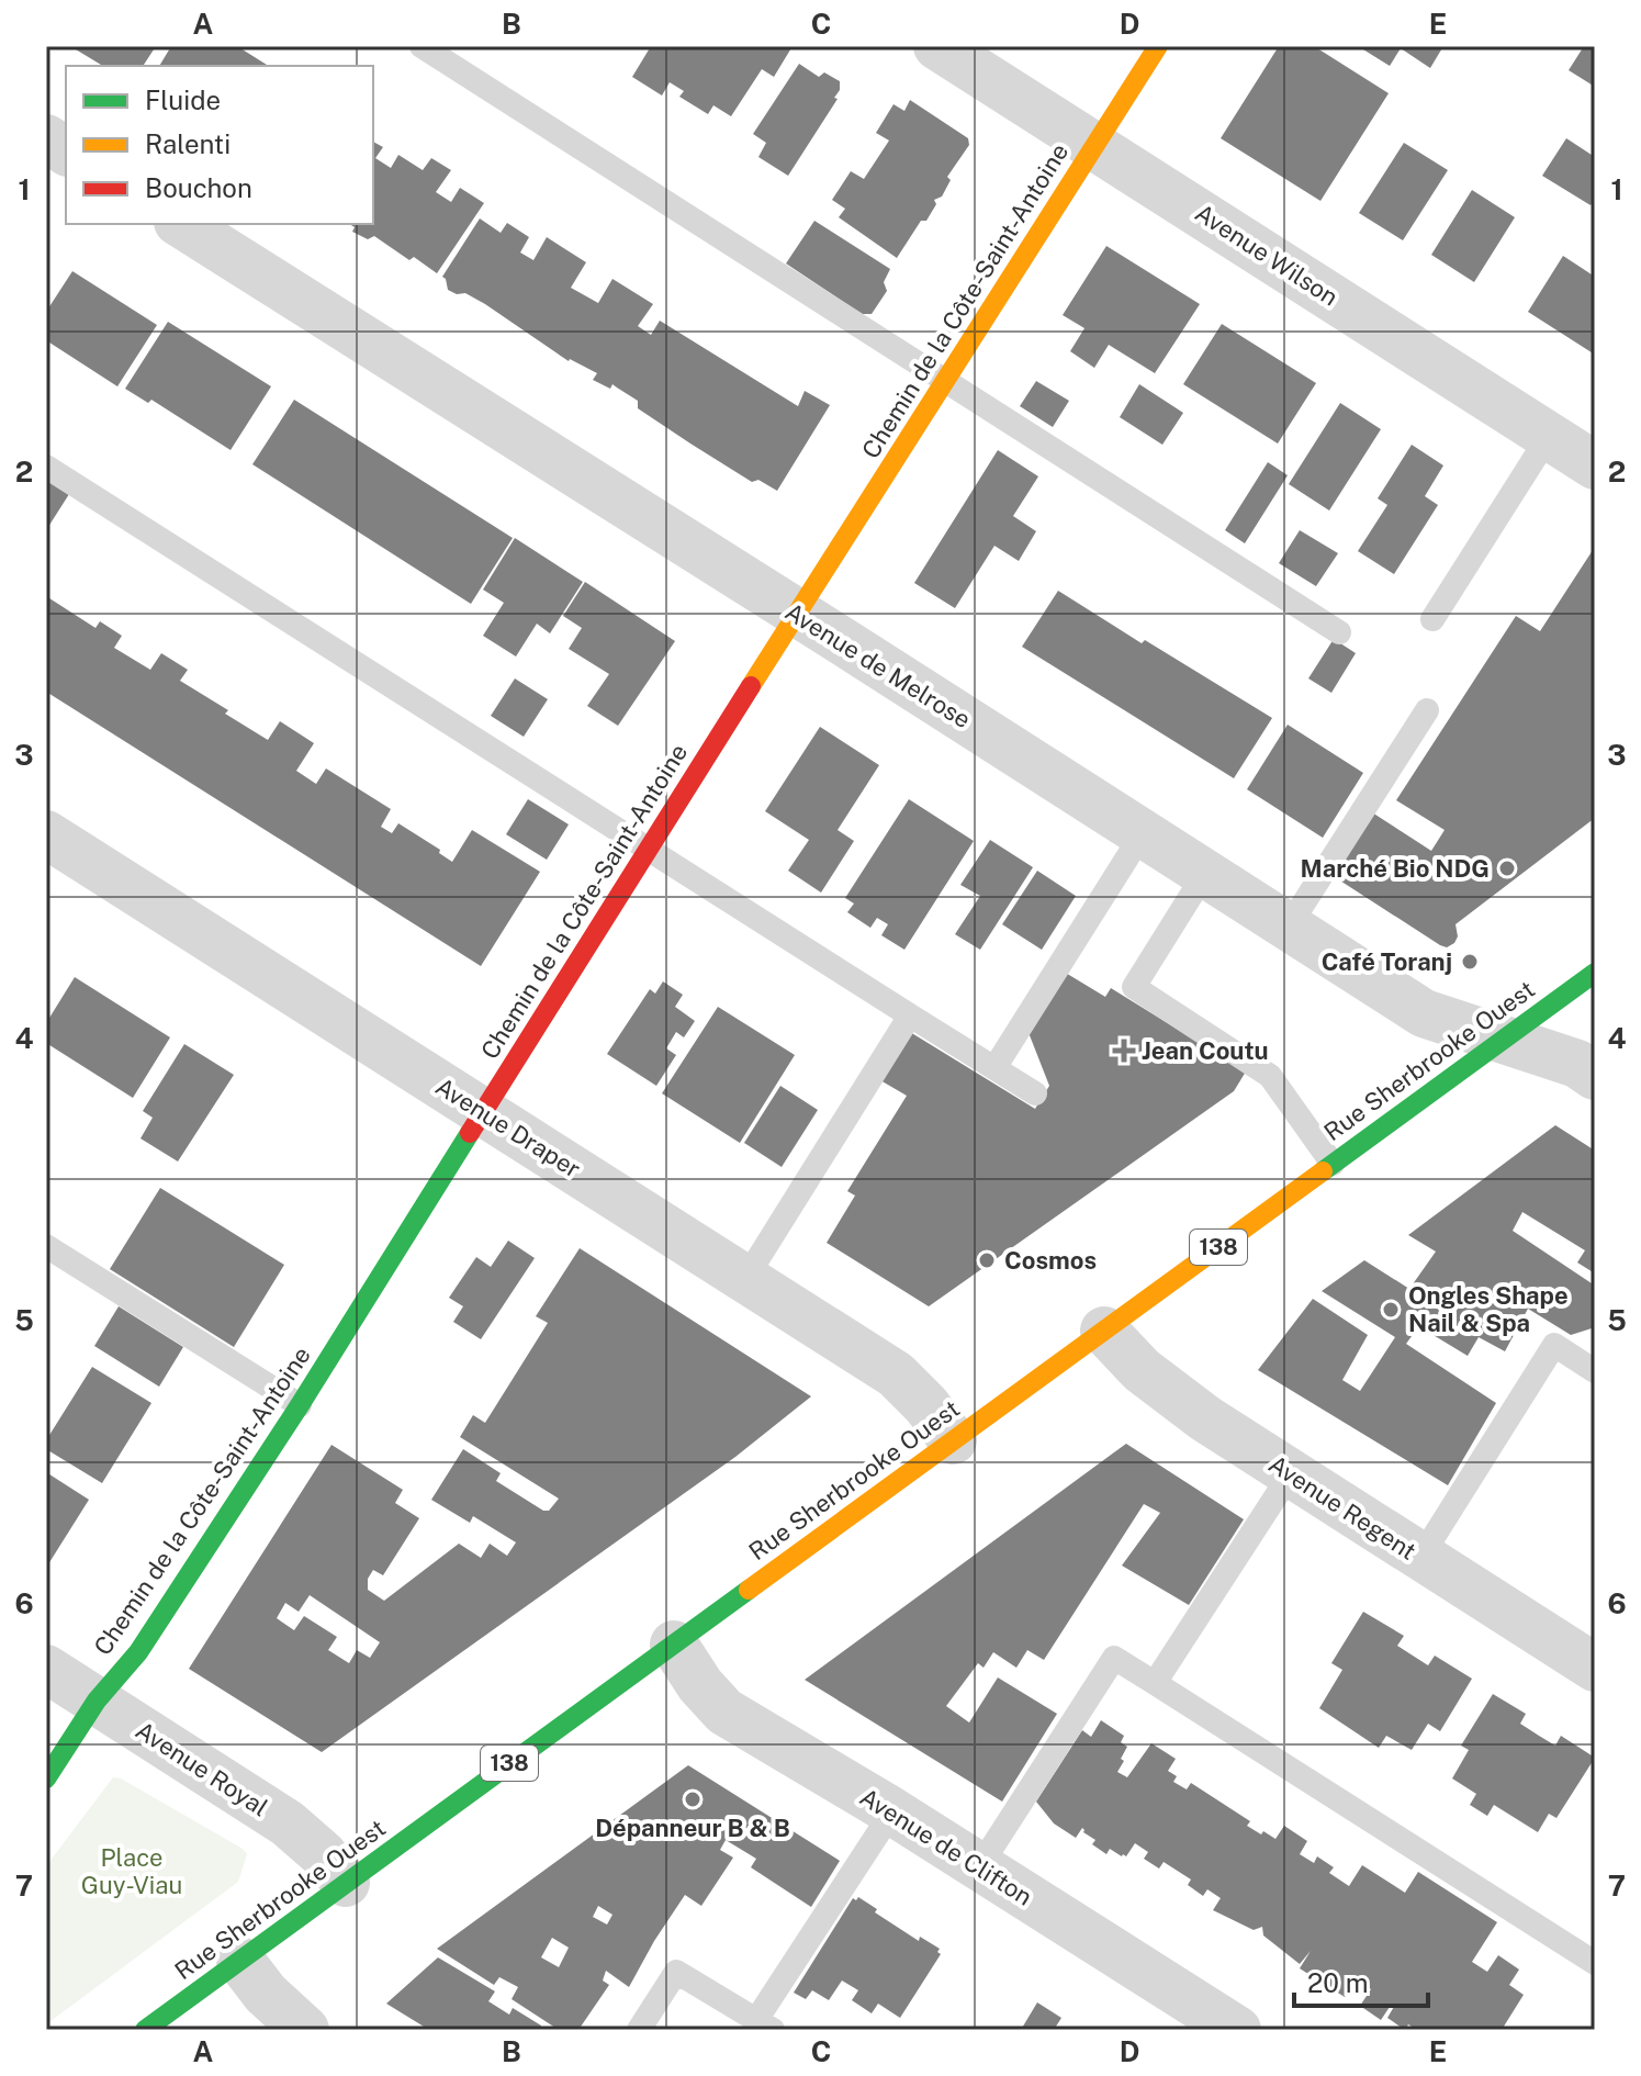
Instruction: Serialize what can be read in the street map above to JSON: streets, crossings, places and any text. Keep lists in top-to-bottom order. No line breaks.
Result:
{"streets":{"street":["Avenue Wilson","Chemin de la Côte-Saint-Antoine","Avenue de Melrose","Rue Sherbrooke Ouest","Avenue Draper","138","Avenue Regent","Avenue Royal","Avenue de Clifton"]},"crossings":[["Avenue Wilson","Chemin de la Côte-Saint-Antoine"],["Chemin de la Côte-Saint-Antoine","Avenue de Melrose"],["Chemin de la Côte-Saint-Antoine","Avenue Draper"],["Chemin de la Côte-Saint-Antoine","Avenue Royal"],["Avenue de Melrose","Rue Sherbrooke Ouest"],["Rue Sherbrooke Ouest","Avenue Draper"],["Rue Sherbrooke Ouest","Avenue Regent"],["Rue Sherbrooke Ouest","Avenue Royal"],["Rue Sherbrooke Ouest","Avenue de Clifton"]],"parks":["Place Guy-Viau"],"places":{"other":["Marché Bio NDG","Café Toranj","Cosmos","Ongles Shape Nail & Spa","Dépanneur B & B"],"health":["Jean Coutu"]},"legend":["Fluide","Ralenti","Bouchon"],"scale_bar":"20 m","grid":{"columns":["A","B","C","D","E"],"rows":["1","2","3","4","5","6","7"]}}
